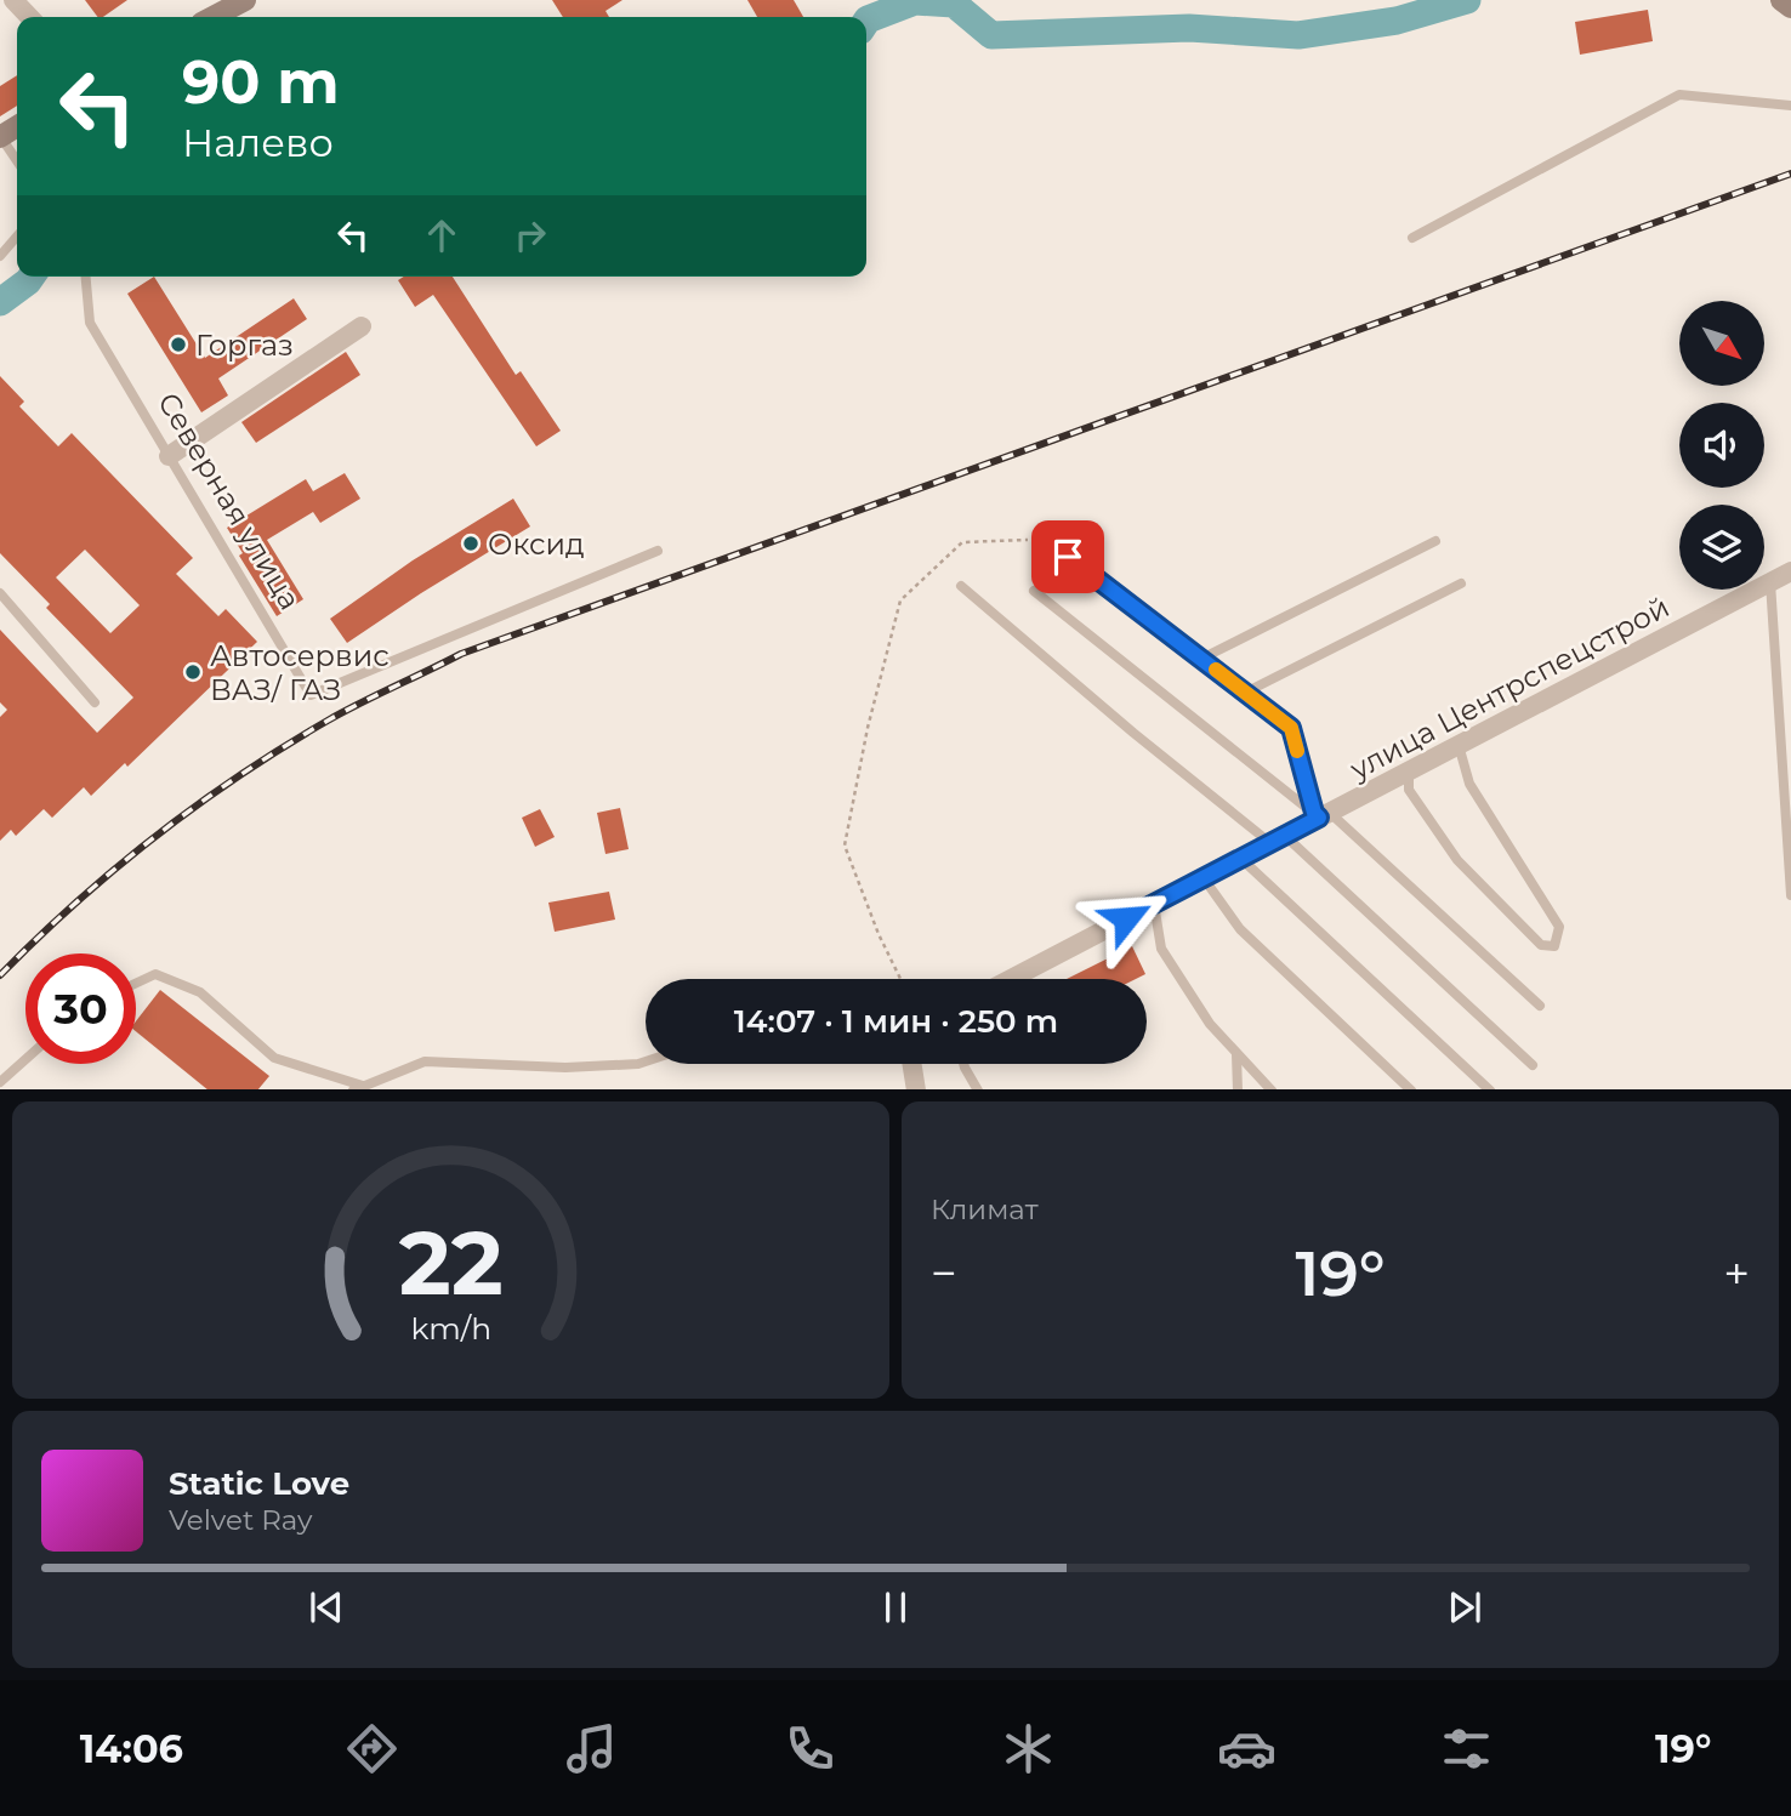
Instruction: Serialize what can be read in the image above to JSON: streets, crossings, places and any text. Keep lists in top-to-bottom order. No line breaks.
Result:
{"streets":{"street":["улица Центрспецстрой"],"lane":["Северная улица"]},"places":["Горгаз","Оксид","Автосервис ВАЗ/ ГАЗ"],"north":"bottom right","page":{"turn":["90 m","Налево"],"limit":"30","trip":"14:07 · 1 мин · 250 m","tile":"Климат","heat":["−","19°","+"],"song":["Static Love","Velvet Ray"],"tabs":["14:06","19°"],"gauge":["22","km/h"]}}
